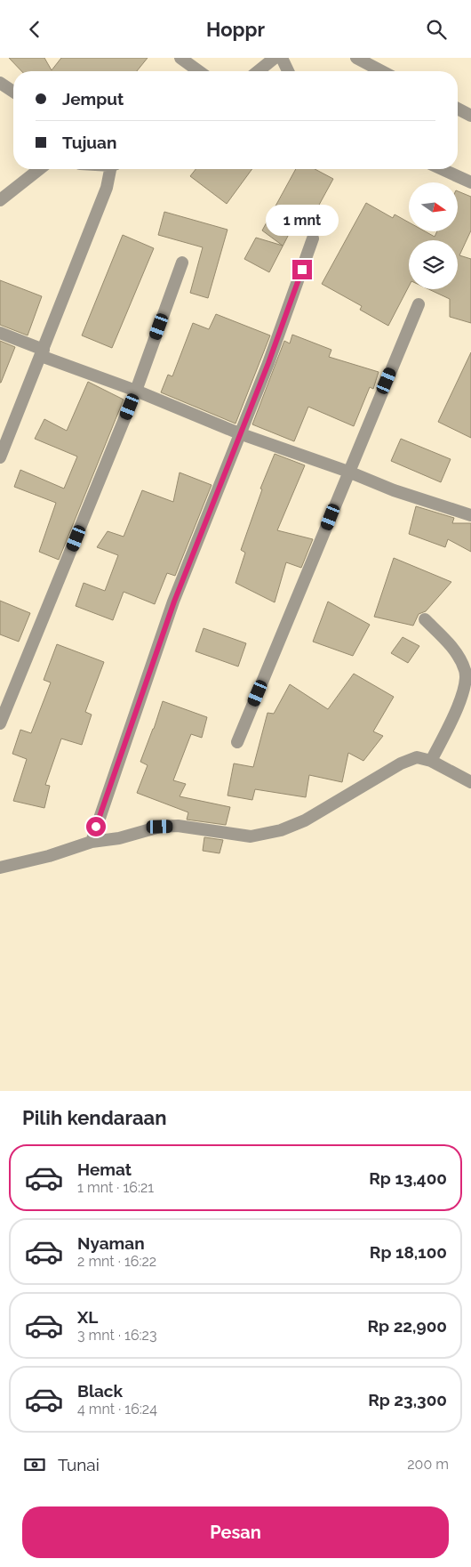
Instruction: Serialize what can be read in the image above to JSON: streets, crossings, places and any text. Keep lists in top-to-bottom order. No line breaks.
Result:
{"north":"right","page":{"header":"Hoppr","banner":["Jemput","Tujuan"],"bubble":"1 mnt","heading":"Pilih kendaraan","list":[{"name":"Hemat","note":"1 mnt · 16:21","value":"Rp 13,400"},{"name":"Nyaman","note":"2 mnt · 16:22","value":"Rp 18,100"},{"name":"XL","note":"3 mnt · 16:23","value":"Rp 22,900"},{"name":"Black","note":"4 mnt · 16:24","value":"Rp 23,300"}],"pay":["Tunai","200 m"],"buttons":"Pesan"}}
